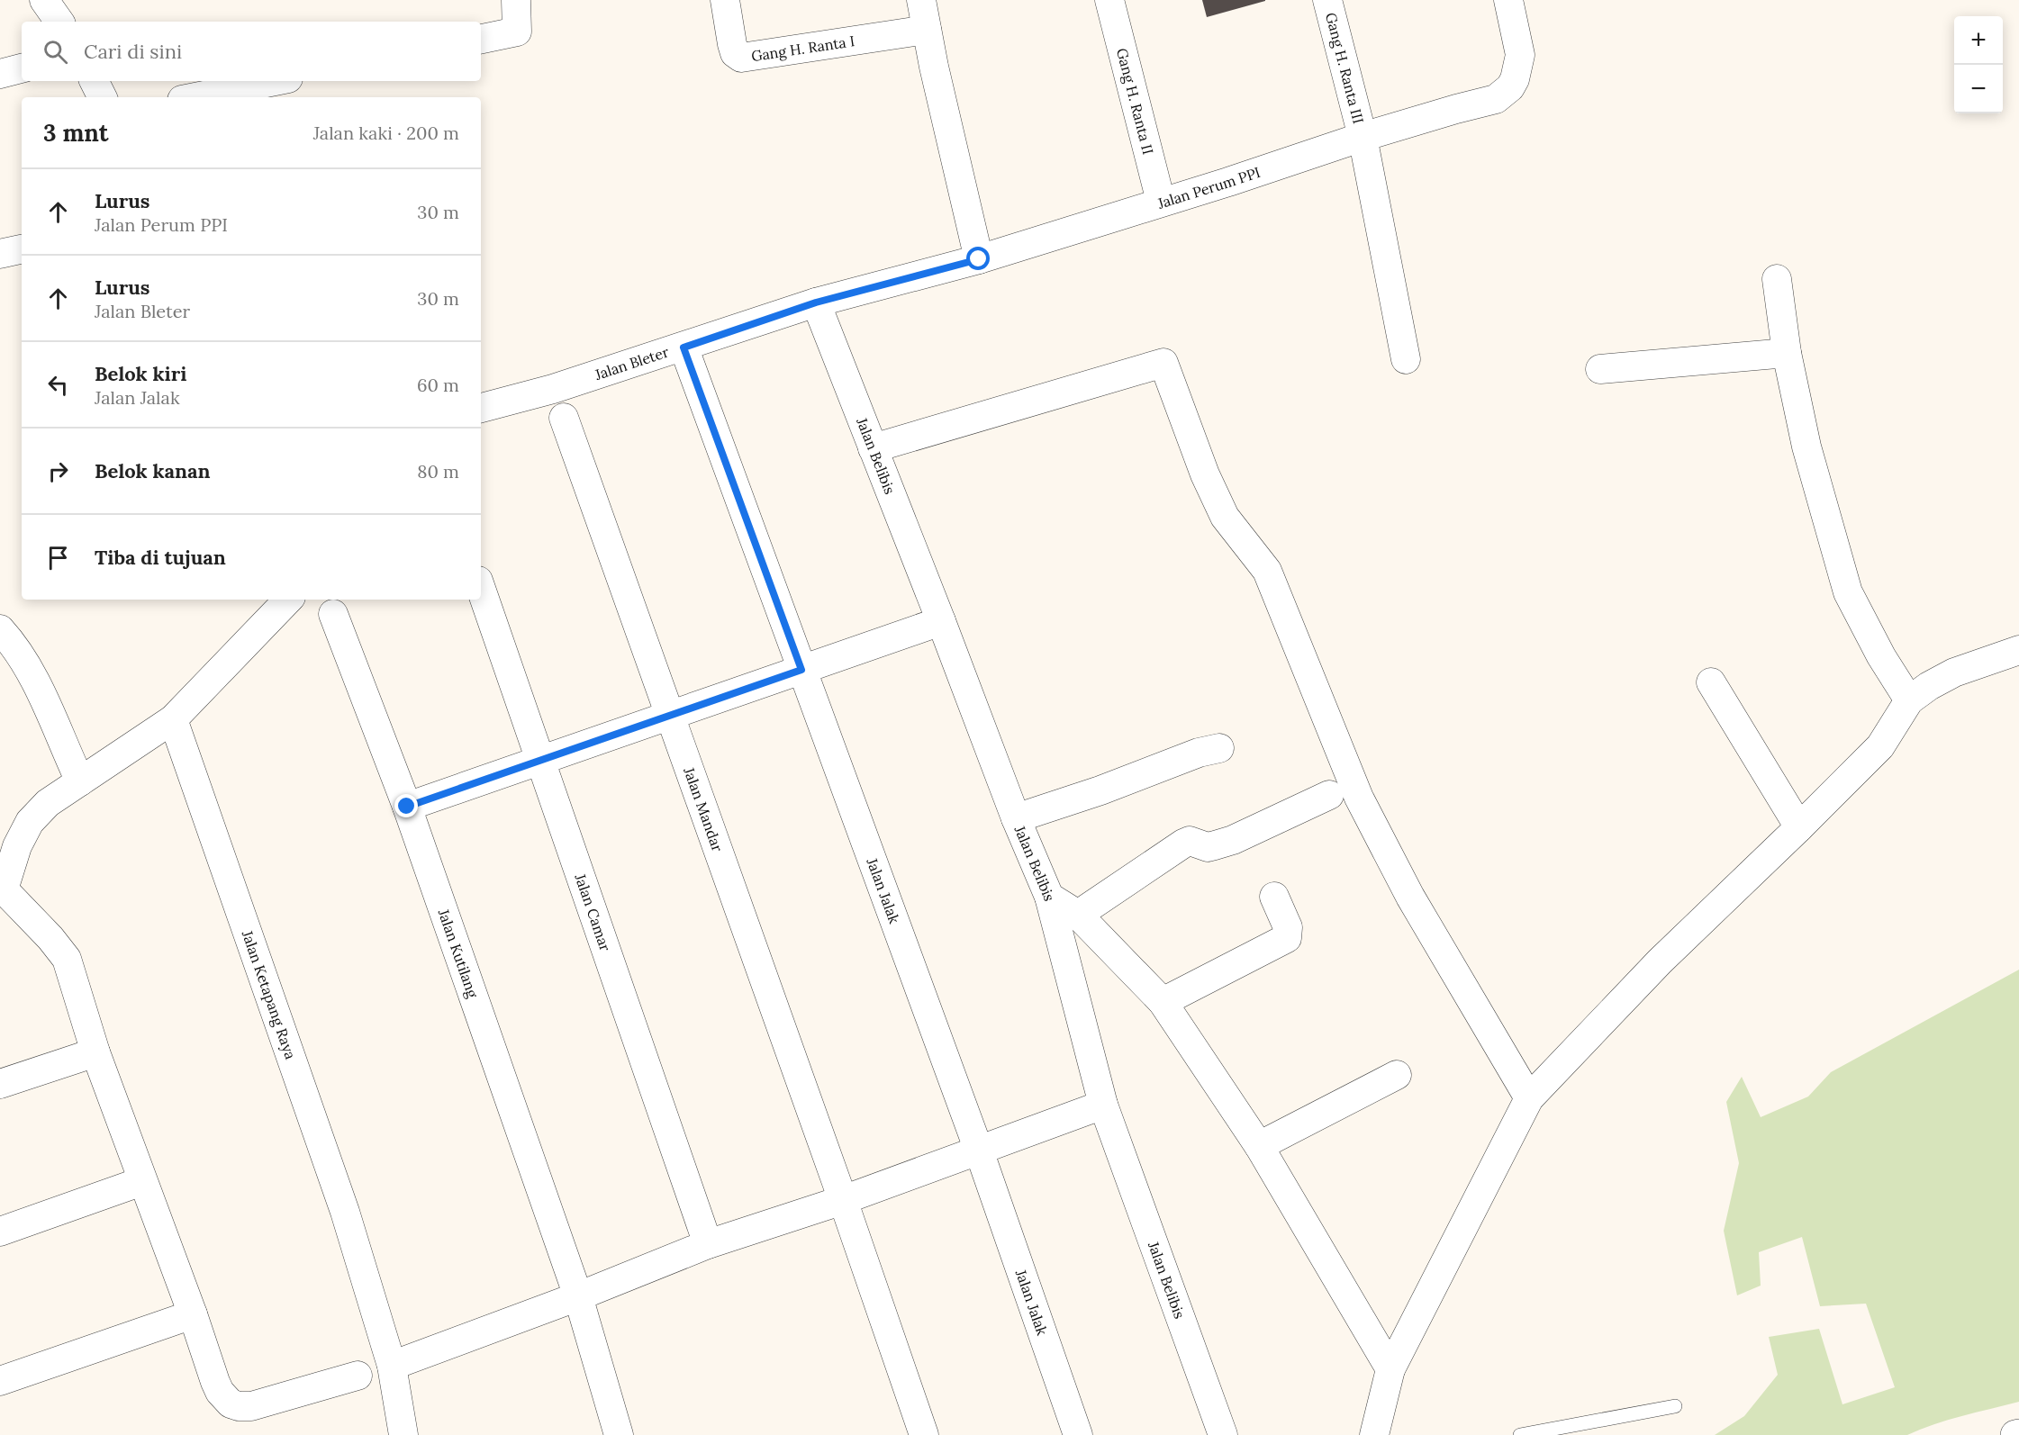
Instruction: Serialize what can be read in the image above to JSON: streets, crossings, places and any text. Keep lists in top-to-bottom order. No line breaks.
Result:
{"streets":{"street":["Gang H. Ranta I","Gang H. Ranta III","Gang H. Ranta II","Jalan Perum PPI","Jalan Bleter","Jalan Belibis","Jalan Mandar","Jalan Jalak","Jalan Camar","Jalan Kutilang","Jalan Ketapang Raya"]},"crossings":[["Gang H. Ranta III","Jalan Perum PPI"],["Gang H. Ranta II","Jalan Perum PPI"],["Jalan Perum PPI","Jalan Bleter"],["Jalan Perum PPI","Jalan Belibis"],["Jalan Bleter","Jalan Belibis"],["Jalan Bleter","Jalan Jalak"]],"page":{"map_buttons":["+","−"],"search":"Cari di sini","heading":["3 mnt","Jalan kaki · 200 m"],"list":[["Lurus","Jalan Perum PPI","30 m"],["Lurus","Jalan Bleter","30 m"],["Belok kiri","Jalan Jalak","60 m"],["Belok kanan","80 m"],"Tiba di tujuan"]}}
